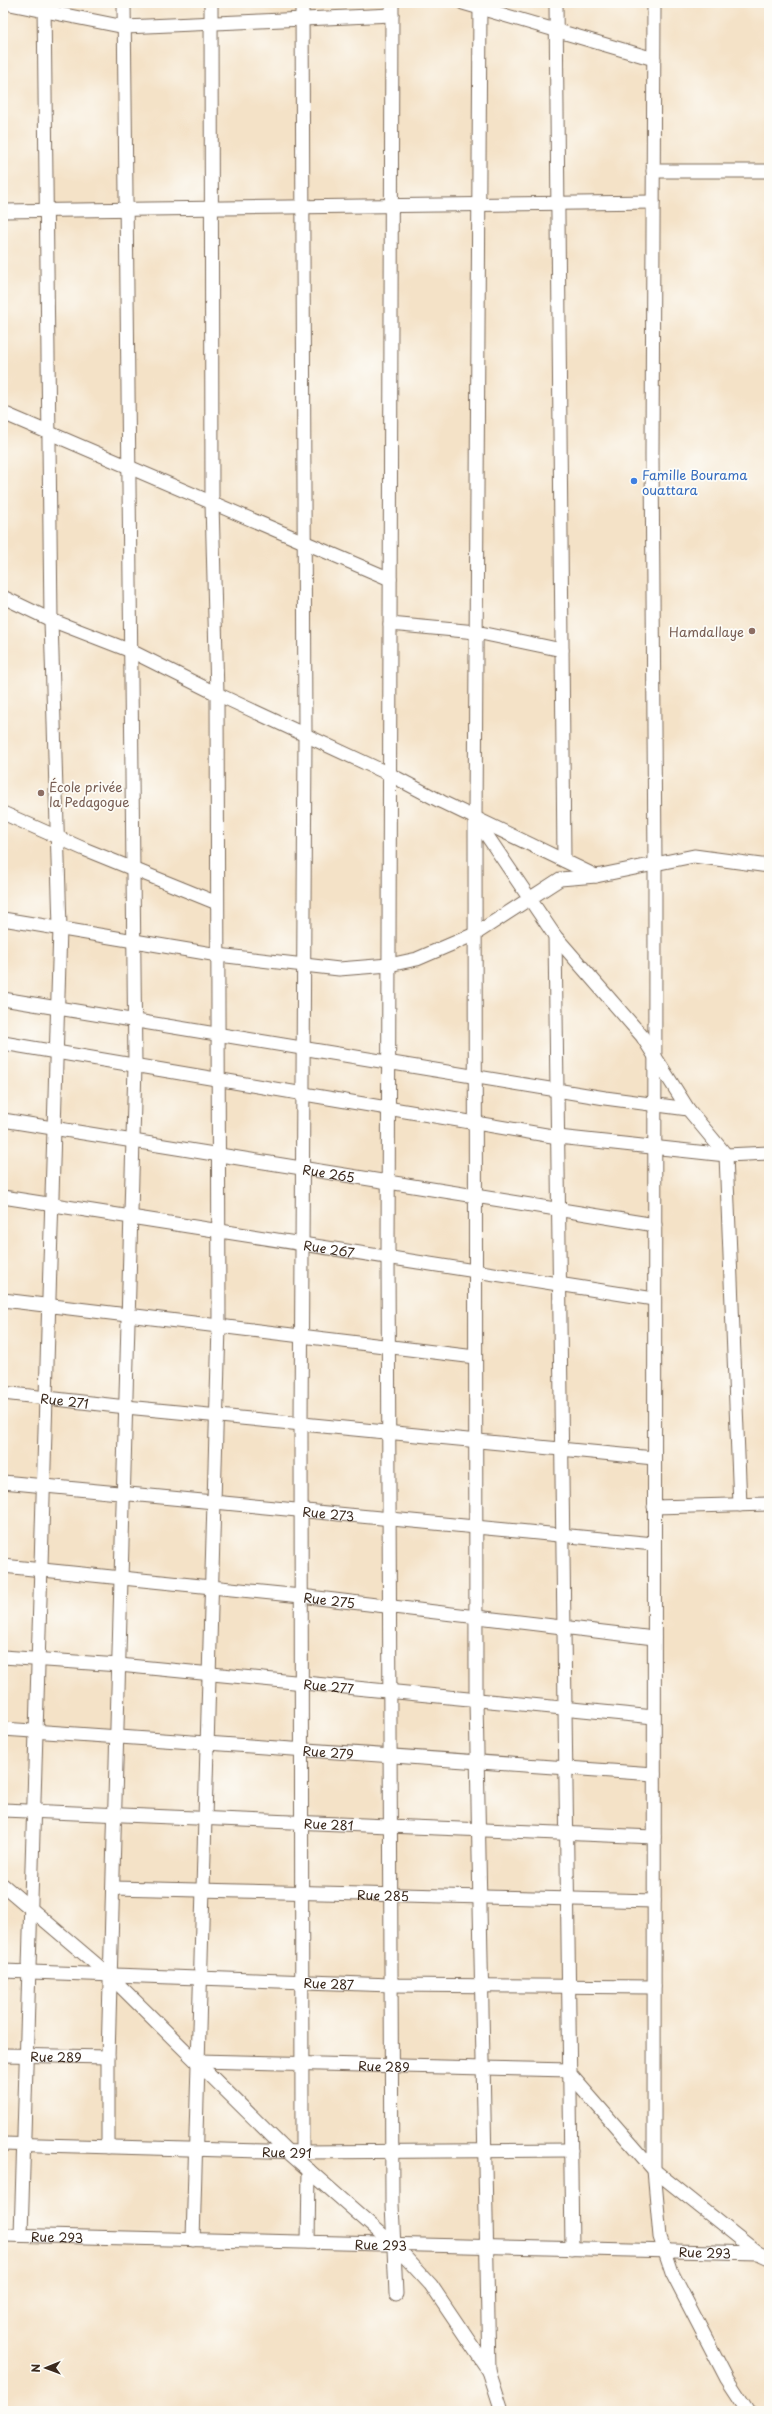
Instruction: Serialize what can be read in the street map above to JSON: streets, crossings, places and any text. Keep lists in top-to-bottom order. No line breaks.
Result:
{"streets":{"street":["Rue 265","Rue 267","Rue 271","Rue 273","Rue 275","Rue 277","Rue 279","Rue 281","Rue 285","Rue 287","Rue 289","Rue 291","Rue 293"]},"places":["Famille Bourama ouattara","Hamdallaye","École privée la Pedagogue"],"north":"left"}
